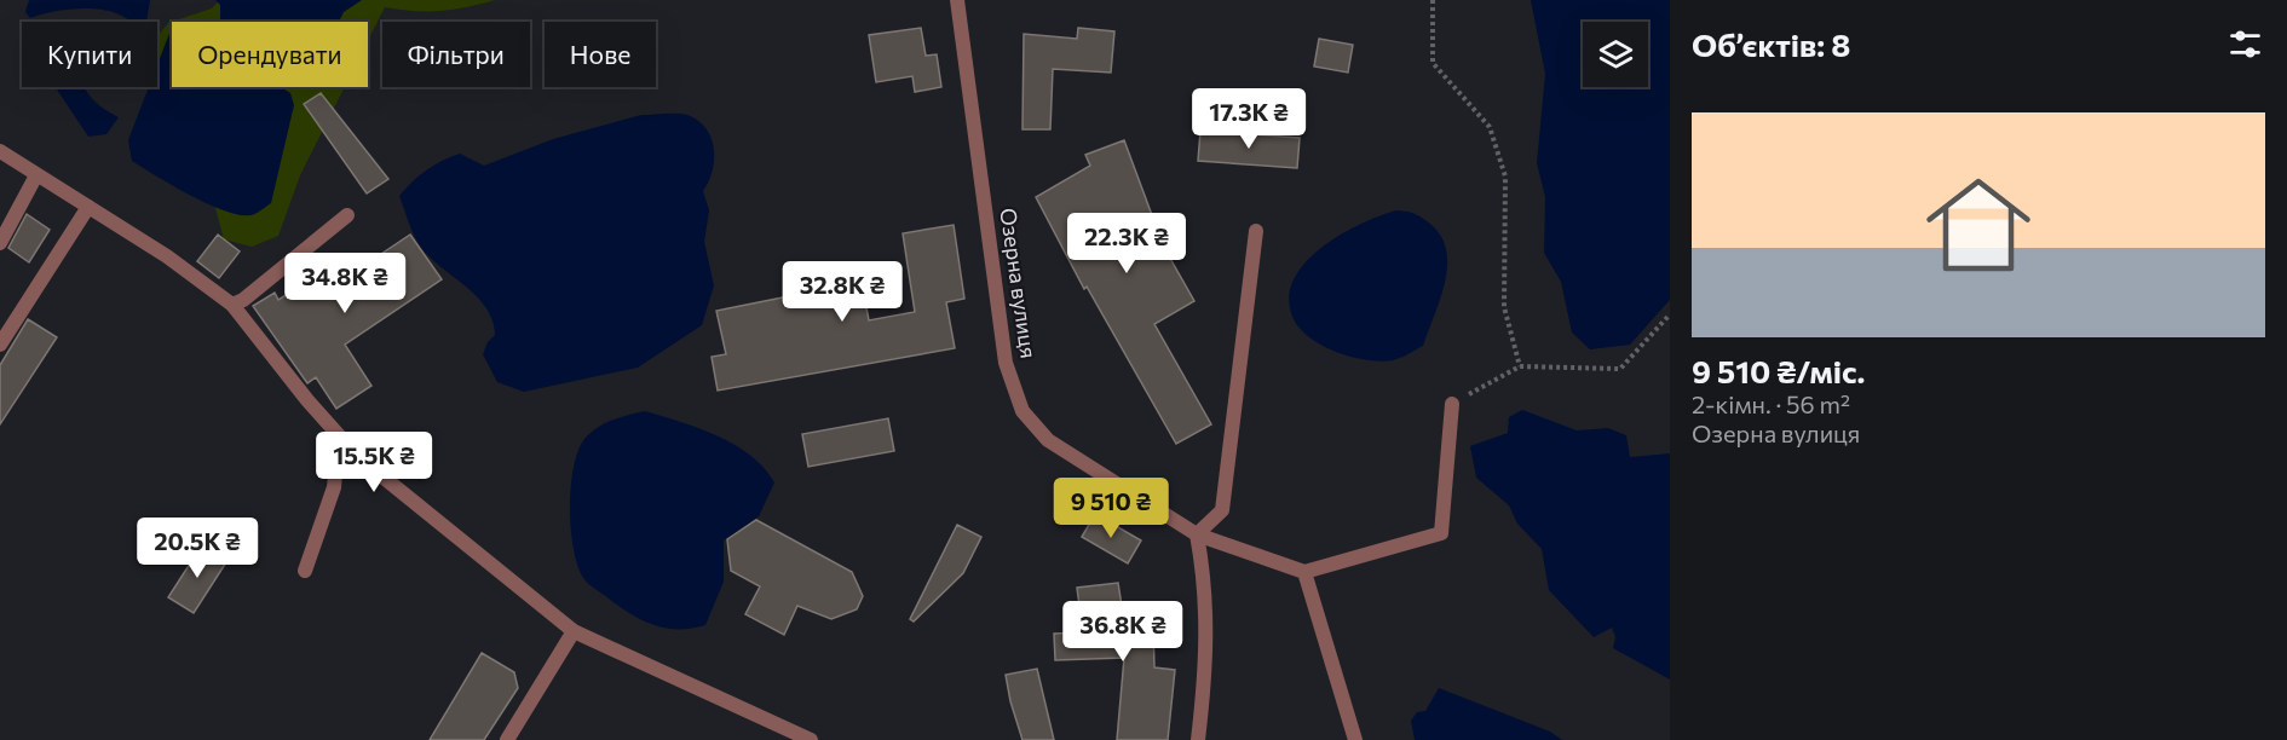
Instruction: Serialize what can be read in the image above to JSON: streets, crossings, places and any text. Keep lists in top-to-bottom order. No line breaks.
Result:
{"streets":{"street":["Озерна вулиця"]},"page":{"heading":"Об’єктів: 8","chip":["Купити","Орендувати","Фільтри","Нове"],"list":[{"name":"9 510 ₴/міс.","note":"2-кімн. · 56 m² · Озерна вулиця"}],"price":["17.3K ₴","22.3K ₴","34.8K ₴","32.8K ₴","15.5K ₴","9 510 ₴","20.5K ₴","36.8K ₴"]}}
